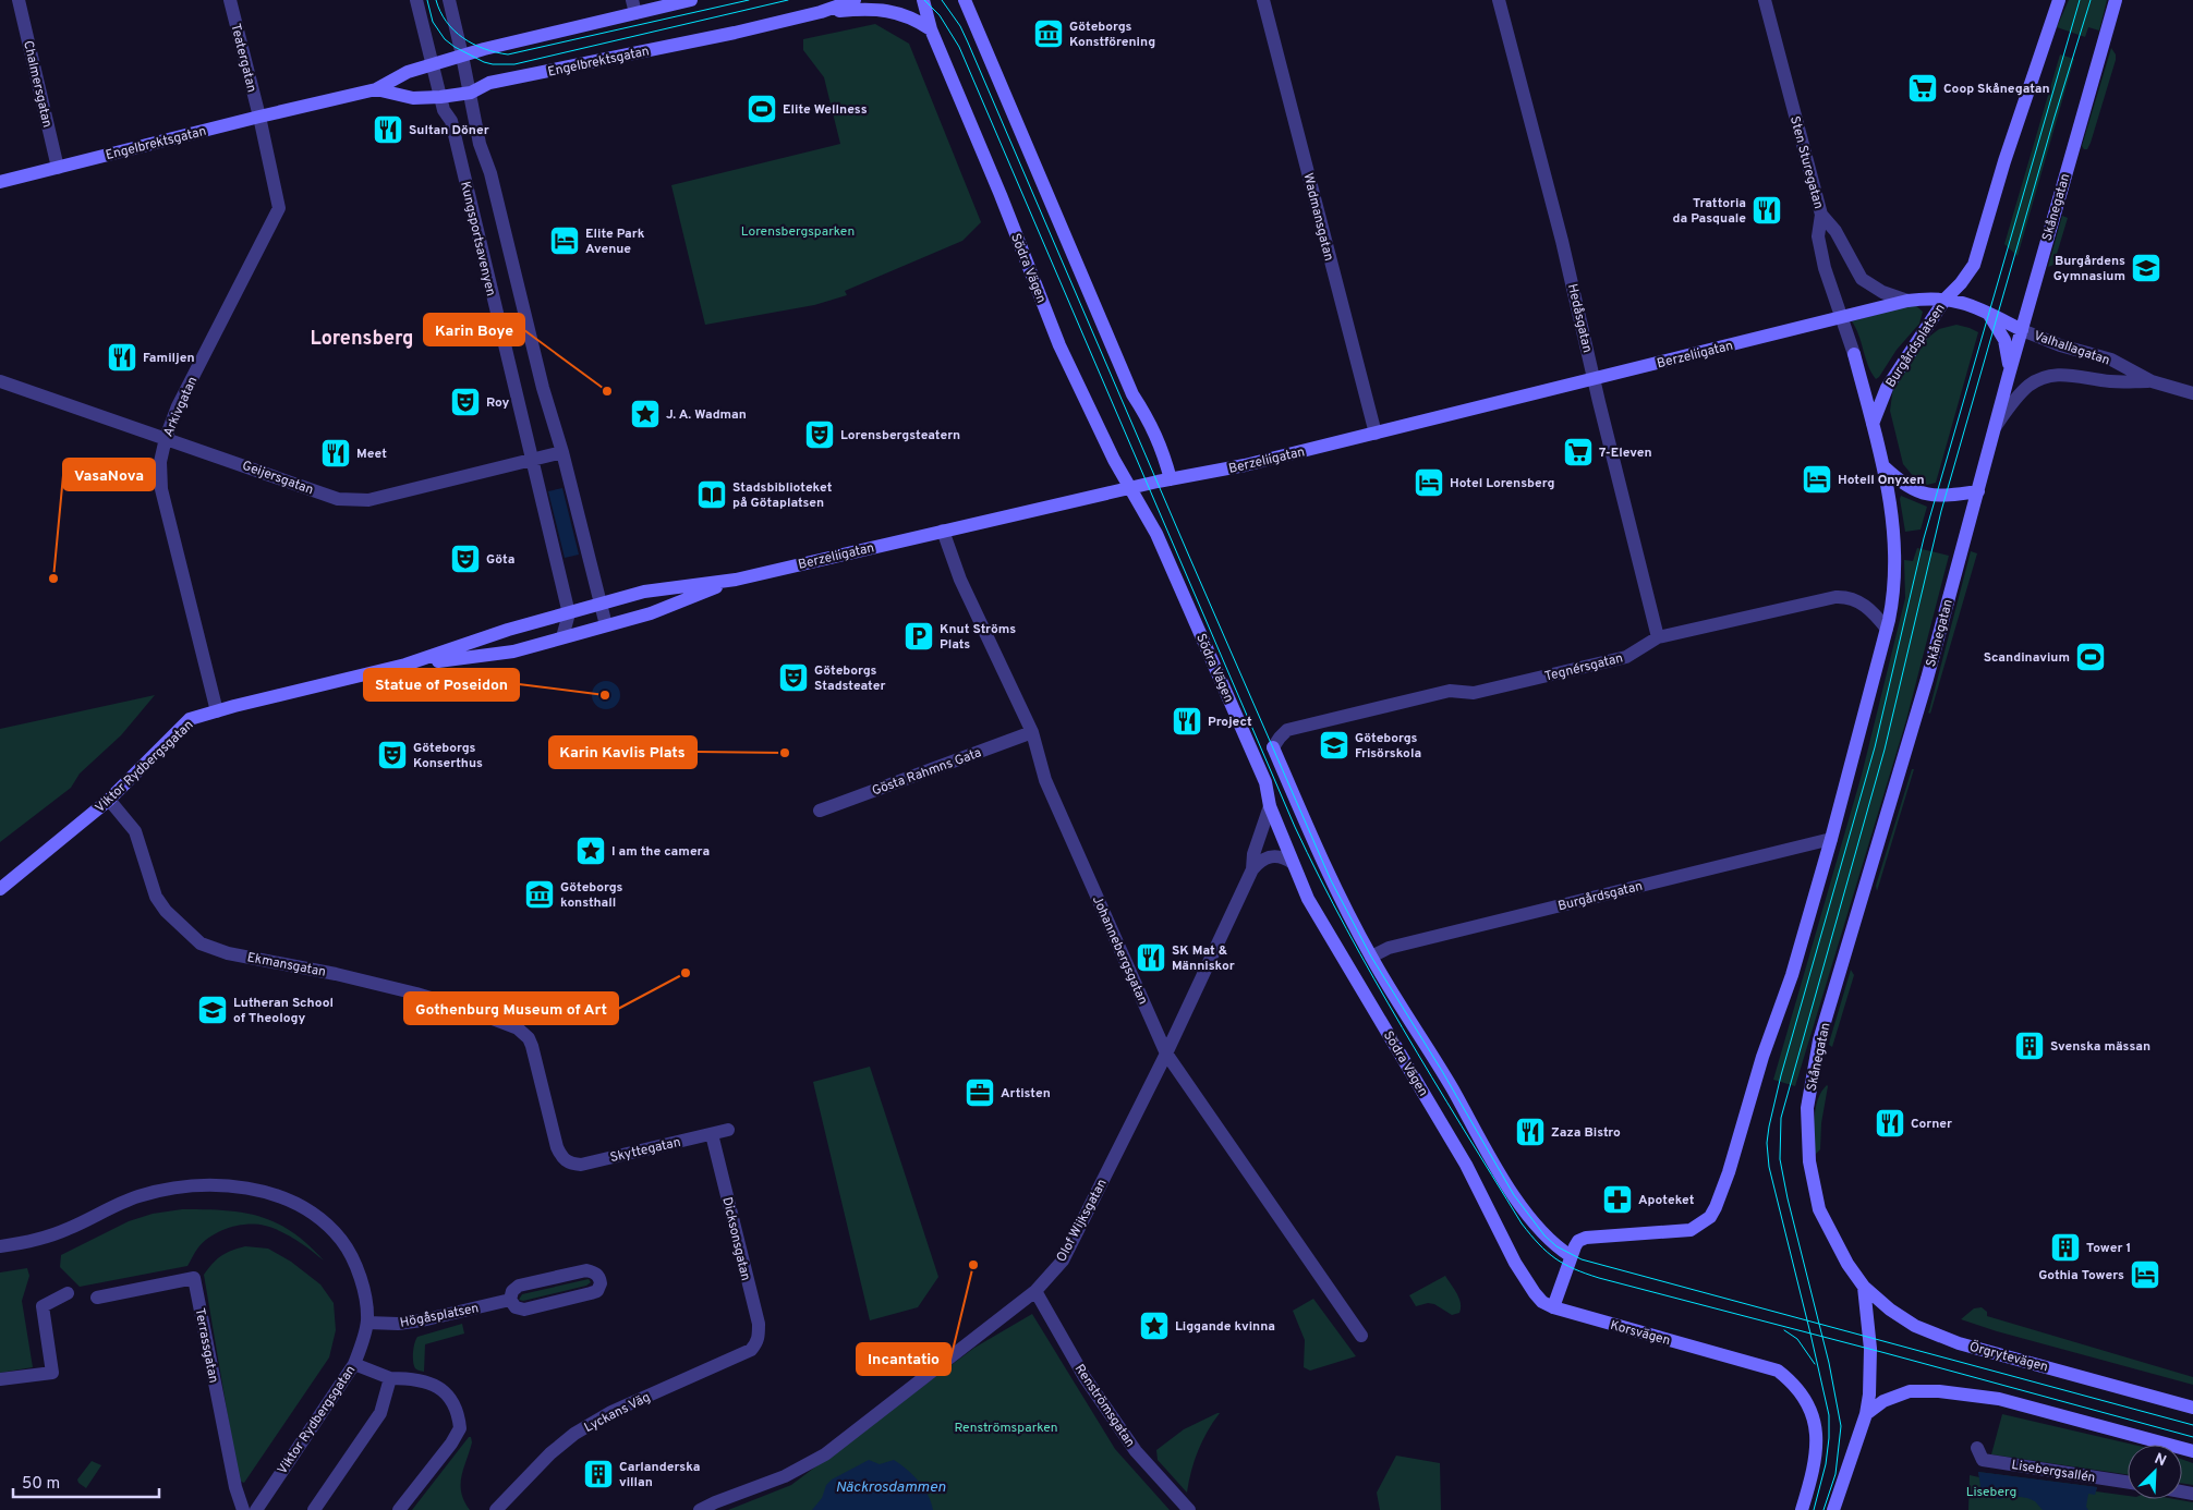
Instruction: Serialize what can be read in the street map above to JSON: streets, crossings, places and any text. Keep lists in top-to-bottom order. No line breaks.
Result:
{"streets":{"street":["Teatergatan","Engelbrektsgatan","Chalmersgatan","Sten Sturegatan","Skånegatan","Wadmansgatan","Kungsportsavenyen","Södra Vägen","Hedåsgatan","Burgårdsplatsen","Valhallagatan","Berzeliigatan","Arkivgatan","Geijersgatan","Tegnérsgatan","Viktor Rydbergsgatan","Gösta Rahmns Gata","Burgårdsgatan","Johannebergsgatan","Ekmansgatan","Skyttegatan","Olof Wijksgatan","Dicksonsgatan","Högåsplatsen","Korsvägen","Terrassgatan","Örgrytevägen","Renströmsgatan","Lyckans Väg","Lisebergsallén"]},"crossings":[["Teatergatan","Engelbrektsgatan"],["Teatergatan","Arkivgatan"],["Engelbrektsgatan","Chalmersgatan"],["Engelbrektsgatan","Kungsportsavenyen"],["Engelbrektsgatan","Södra Vägen"],["Engelbrektsgatan","Arkivgatan"],["Sten Sturegatan","Burgårdsplatsen"],["Sten Sturegatan","Berzeliigatan"],["Skånegatan","Burgårdsplatsen"],["Skånegatan","Valhallagatan"],["Skånegatan","Örgrytevägen"],["Wadmansgatan","Berzeliigatan"],["Kungsportsavenyen","Berzeliigatan"],["Kungsportsavenyen","Geijersgatan"],["Kungsportsavenyen","Viktor Rydbergsgatan"],["Södra Vägen","Berzeliigatan"],["Södra Vägen","Tegnérsgatan"],["Södra Vägen","Burgårdsgatan"],["Södra Vägen","Olof Wijksgatan"],["Södra Vägen","Korsvägen"],["Hedåsgatan","Berzeliigatan"],["Hedåsgatan","Tegnérsgatan"],["Burgårdsplatsen","Valhallagatan"],["Burgårdsplatsen","Berzeliigatan"],["Berzeliigatan","Viktor Rydbergsgatan"],["Berzeliigatan","Johannebergsgatan"],["Arkivgatan","Geijersgatan"],["Arkivgatan","Viktor Rydbergsgatan"],["Viktor Rydbergsgatan","Ekmansgatan"],["Viktor Rydbergsgatan","Högåsplatsen"],["Gösta Rahmns Gata","Johannebergsgatan"],["Johannebergsgatan","Olof Wijksgatan"],["Ekmansgatan","Skyttegatan"],["Skyttegatan","Dicksonsgatan"],["Olof Wijksgatan","Renströmsgatan"],["Dicksonsgatan","Lyckans Väg"]],"districts":["Lorensberg"],"water":["Näckrosdammen"],"parks":["Lorensbergsparken","Renströmsparken","Liseberg"],"places":{"museum":["Göteborgs Konstförening","Göteborgs konsthall"],"supermarket":["Coop Skånegatan","7-Eleven"],"sports":["Elite Wellness","Scandinavium"],"restaurant":["Sultan Döner","Trattoria da Pasquale","Familjen","Meet","Project","SK Mat & Människor","Corner","Zaza Bistro"],"hotel":["Elite Park Avenue","Hotell Onyxen","Hotel Lorensberg","Gothia Towers"],"school or university":["Burgårdens Gymnasium","Göteborgs Frisörskola","Lutheran School of Theology"],"other":["Karin Boye","VasaNova","Statue of Poseidon","Karin Kavlis Plats","Gothenburg Museum of Art","Incantatio"],"theatre":["Roy","Lorensbergsteatern","Göta","Göteborgs Stadsteater","Göteborgs Konserthus"],"place":["J. A. Wadman","I am the camera","Liggande kvinna"],"library":["Stadsbiblioteket på Götaplatsen"],"parking":["Knut Ströms Plats"],"building":["Svenska mässan","Tower 1","Carlanderska villan"],"office":["Artisten"],"pharmacy":["Apoteket"]},"scale_bar":"50 m","north":"top right"}
